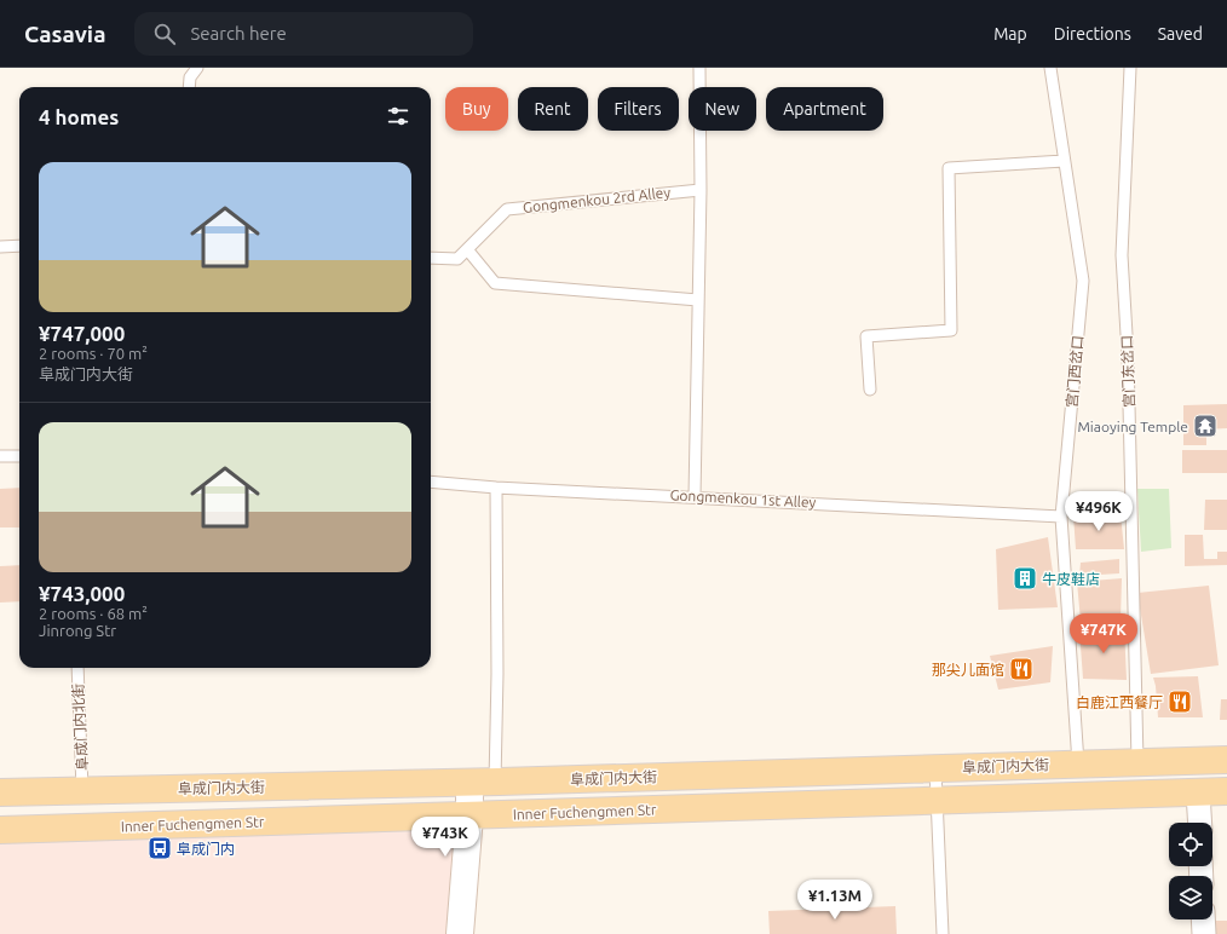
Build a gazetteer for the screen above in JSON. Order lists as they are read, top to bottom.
{
  "streets": {
    "main road": ["阜成门内大街", "Inner Fuchengmen Str"],
    "lane": [
      "Gongmenkou 2rd Alley",
      "宫门西岔口",
      "宫门东岔口",
      "Gongmenkou 1st Alley",
      "阜成门内北街"
    ]
  },
  "crossings": [
    ["宫门西岔口", "Gongmenkou 1st Alley"],
    ["宫门西岔口", "阜成门内大街"],
    ["宫门东岔口", "阜成门内大街"],
    ["阜成门内北街", "阜成门内大街"]
  ],
  "places": {
    "temple": ["Miaoying Temple"],
    "building": ["牛皮鞋店"],
    "restaurant": ["那尖儿面馆", "白鹿江西餐厅"],
    "bus stop": ["阜成门内"]
  },
  "page": {
    "header": "Casavia",
    "search": "Search here",
    "nav": ["Map", "Directions", "Saved"],
    "chip": [
      "Buy",
      "Rent",
      "Filters",
      "New",
      "Apartment"
    ],
    "heading": "4 homes",
    "list": [
      {
        "name": "¥747,000",
        "note": "2 rooms · 70 m² · 阜成门内大街"
      },
      {
        "name": "¥743,000",
        "note": "2 rooms · 68 m² · Jinrong Str"
      }
    ],
    "price": [
      "¥496K",
      "¥747K",
      "¥743K",
      "¥1.13M"
    ]
  }
}
